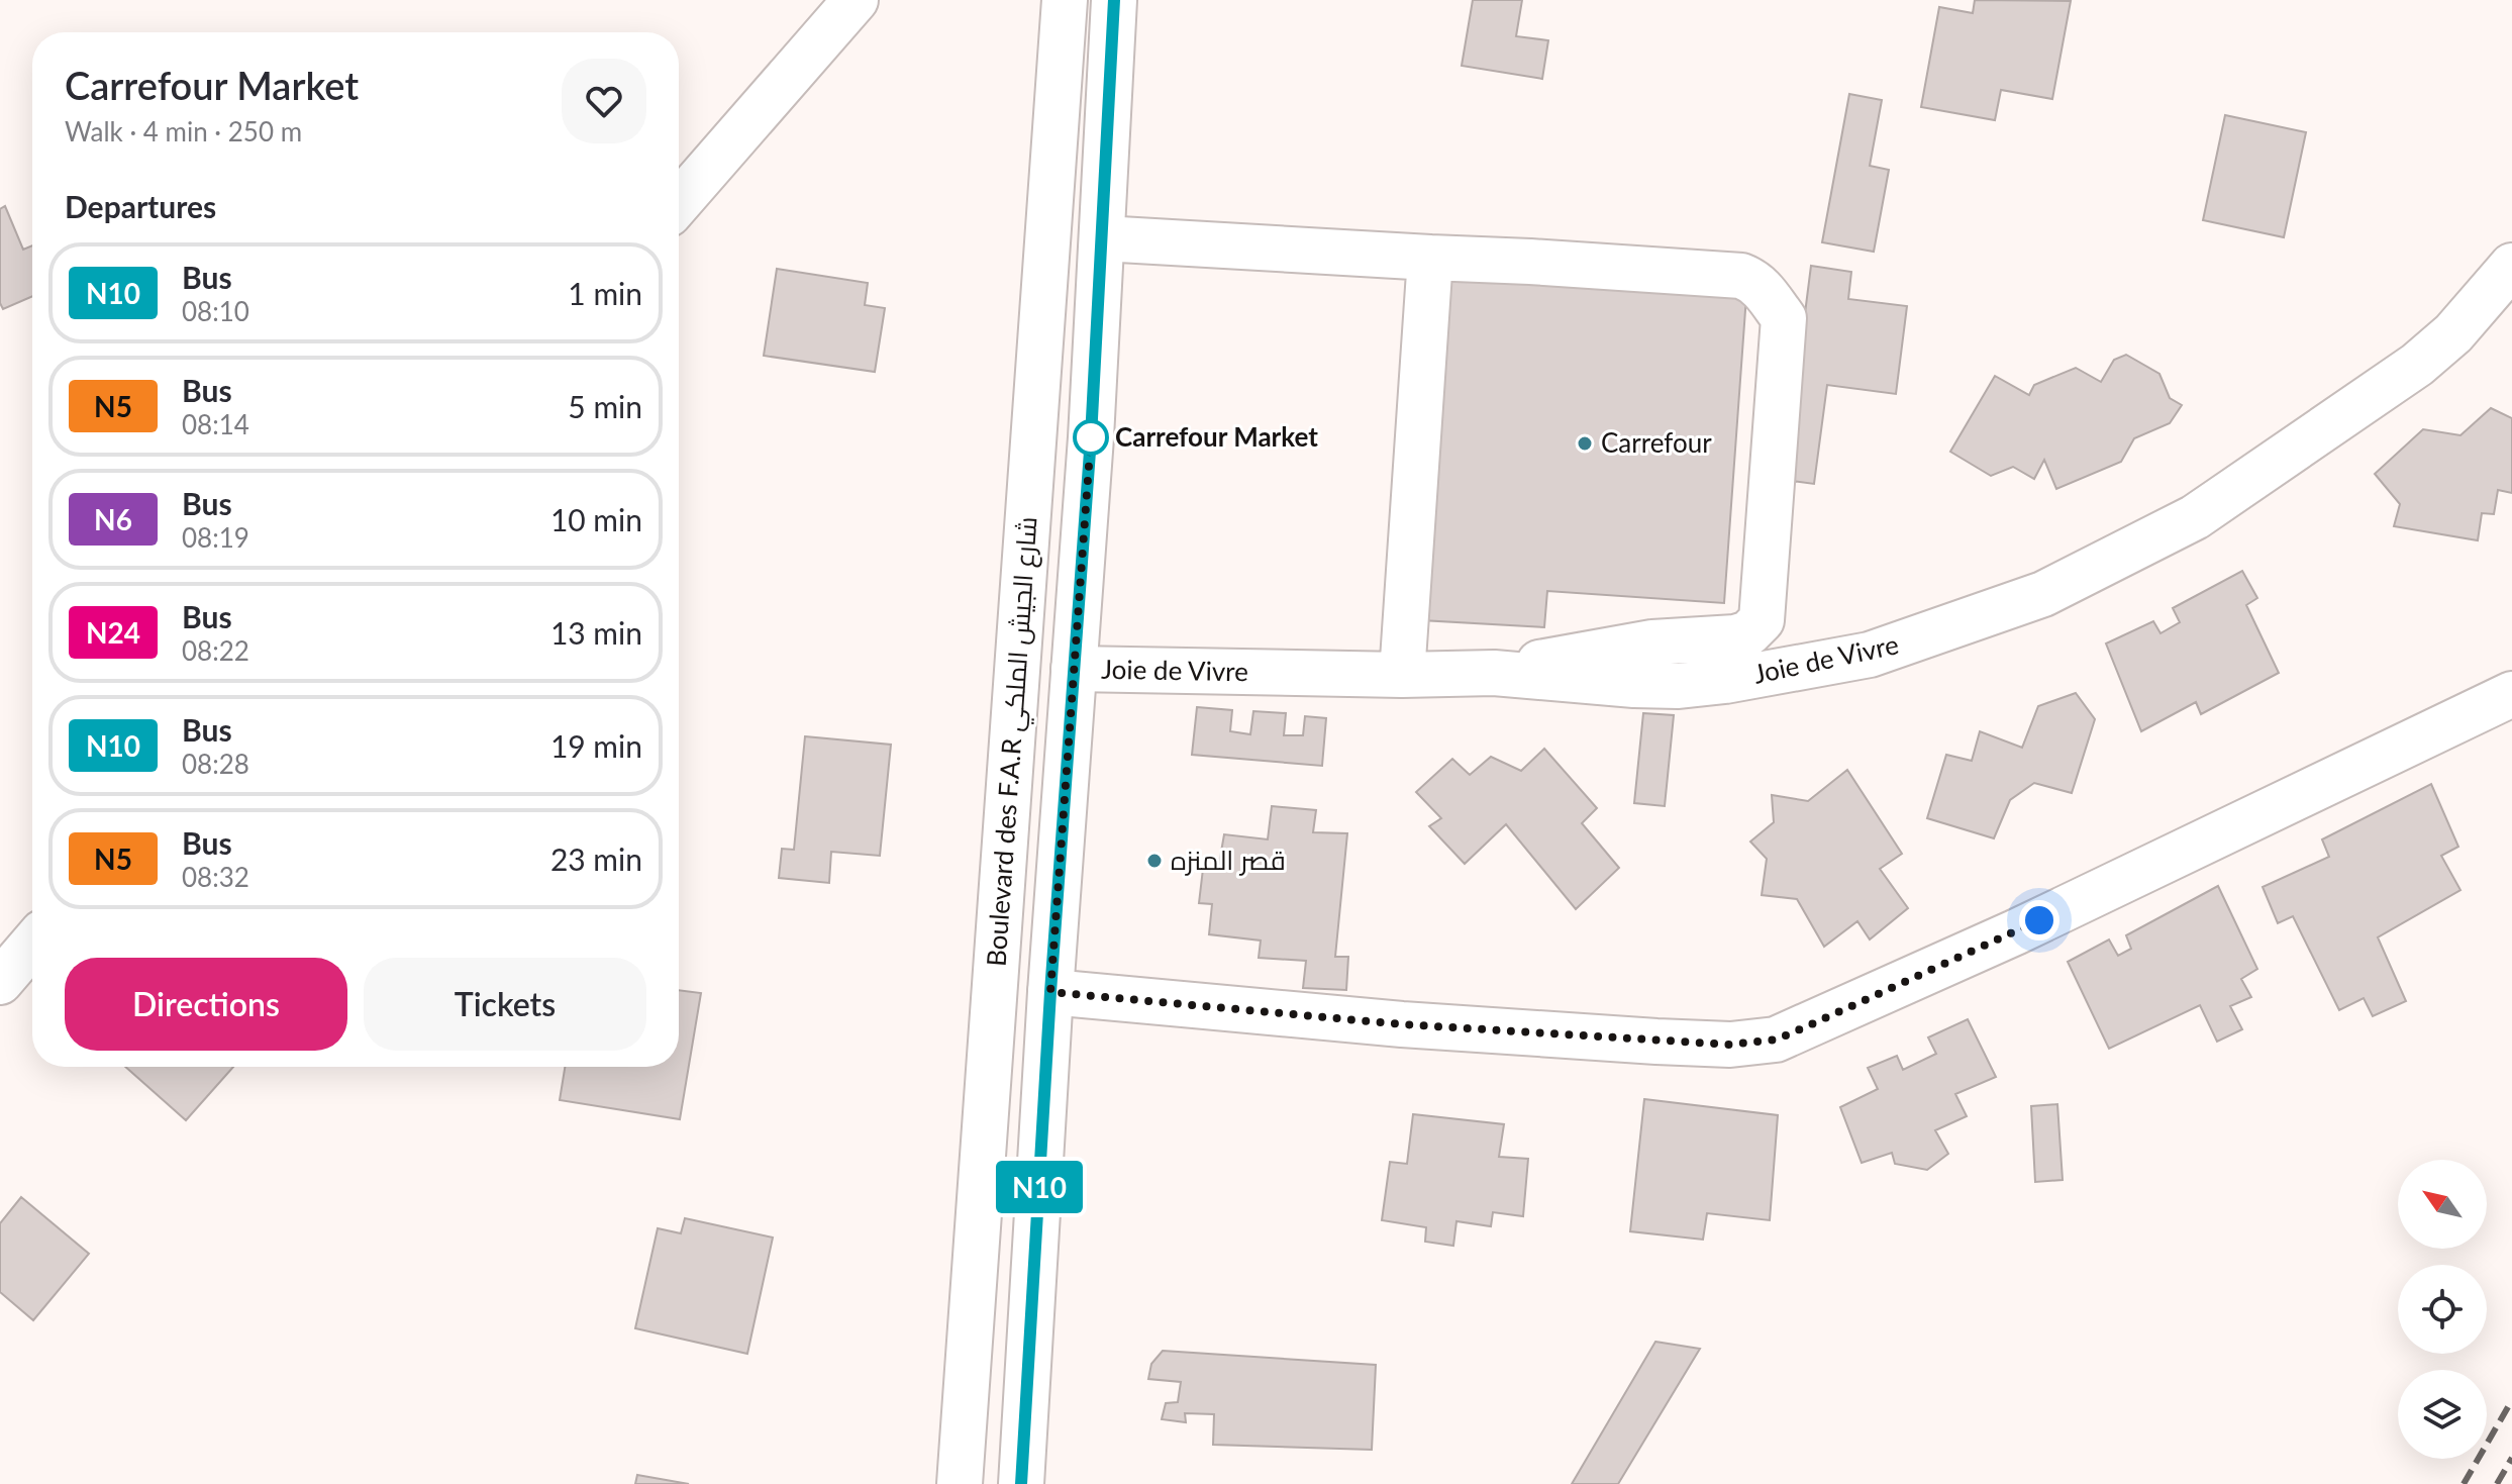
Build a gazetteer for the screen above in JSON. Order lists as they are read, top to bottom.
{
  "streets": {
    "street": ["Joie de Vivre", "Boulevard des F.A.R شارع الجيش الملكي"]
  },
  "places": ["Carrefour Market", "Carrefour", "قصر المنزه"],
  "lines": ["bus line N10"],
  "north": "top left",
  "page": {
    "on_map": "N10",
    "heading": [
      ["Carrefour Market", "Walk · 4 min · 250 m"],
      "Departures"
    ],
    "list": [
      {
        "mark": "N10",
        "name": "Bus",
        "note": "08:10",
        "value": "1 min"
      },
      {
        "mark": "N5",
        "name": "Bus",
        "note": "08:14",
        "value": "5 min"
      },
      {
        "mark": "N6",
        "name": "Bus",
        "note": "08:19",
        "value": "10 min"
      },
      {
        "mark": "N24",
        "name": "Bus",
        "note": "08:22",
        "value": "13 min"
      },
      {
        "mark": "N10",
        "name": "Bus",
        "note": "08:28",
        "value": "19 min"
      },
      {
        "mark": "N5",
        "name": "Bus",
        "note": "08:32",
        "value": "23 min"
      }
    ],
    "buttons": ["Directions", "Tickets"]
  }
}
